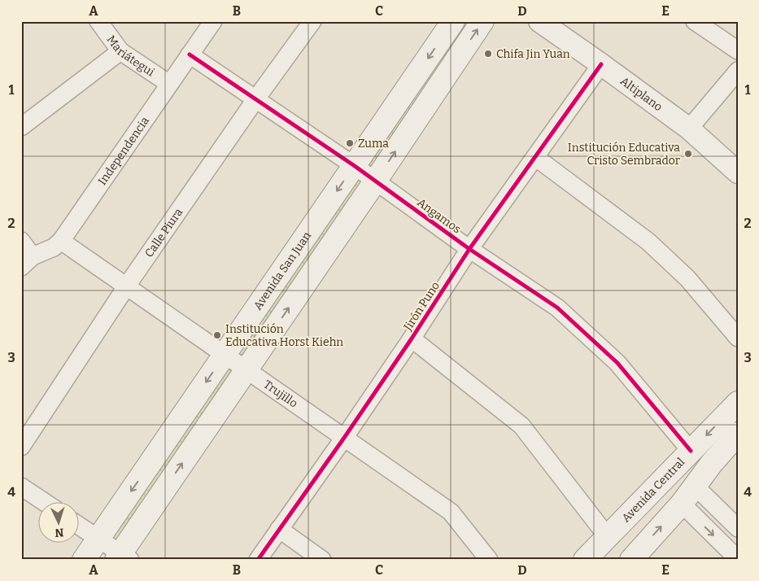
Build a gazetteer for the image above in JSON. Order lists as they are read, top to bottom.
{
  "streets": {
    "main road": ["Avenida San Juan", "Avenida Central"],
    "street": [
      "Mariátegui",
      "Altiplano",
      "Independencia",
      "Angamos",
      "Calle Piura",
      "Jirón Puno",
      "Trujillo"
    ]
  },
  "crossings": [
    ["Mariátegui", "Independencia"],
    ["Altiplano", "Jirón Puno"],
    ["Independencia", "Angamos"],
    ["Independencia", "Trujillo"],
    ["Angamos", "Calle Piura"],
    ["Angamos", "Avenida San Juan"],
    ["Angamos", "Jirón Puno"],
    ["Angamos", "Avenida Central"],
    ["Calle Piura", "Trujillo"],
    ["Avenida San Juan", "Trujillo"],
    ["Jirón Puno", "Trujillo"]
  ],
  "places": [
    "Chifa Jin Yuan",
    "Zuma",
    "Institución Educativa Cristo Sembrador",
    "Institución Educativa Horst Kiehn"
  ],
  "north": "bottom",
  "grid": {
    "columns": [
      "A",
      "B",
      "C",
      "D",
      "E"
    ],
    "rows": [
      "1",
      "2",
      "3",
      "4"
    ]
  }
}
